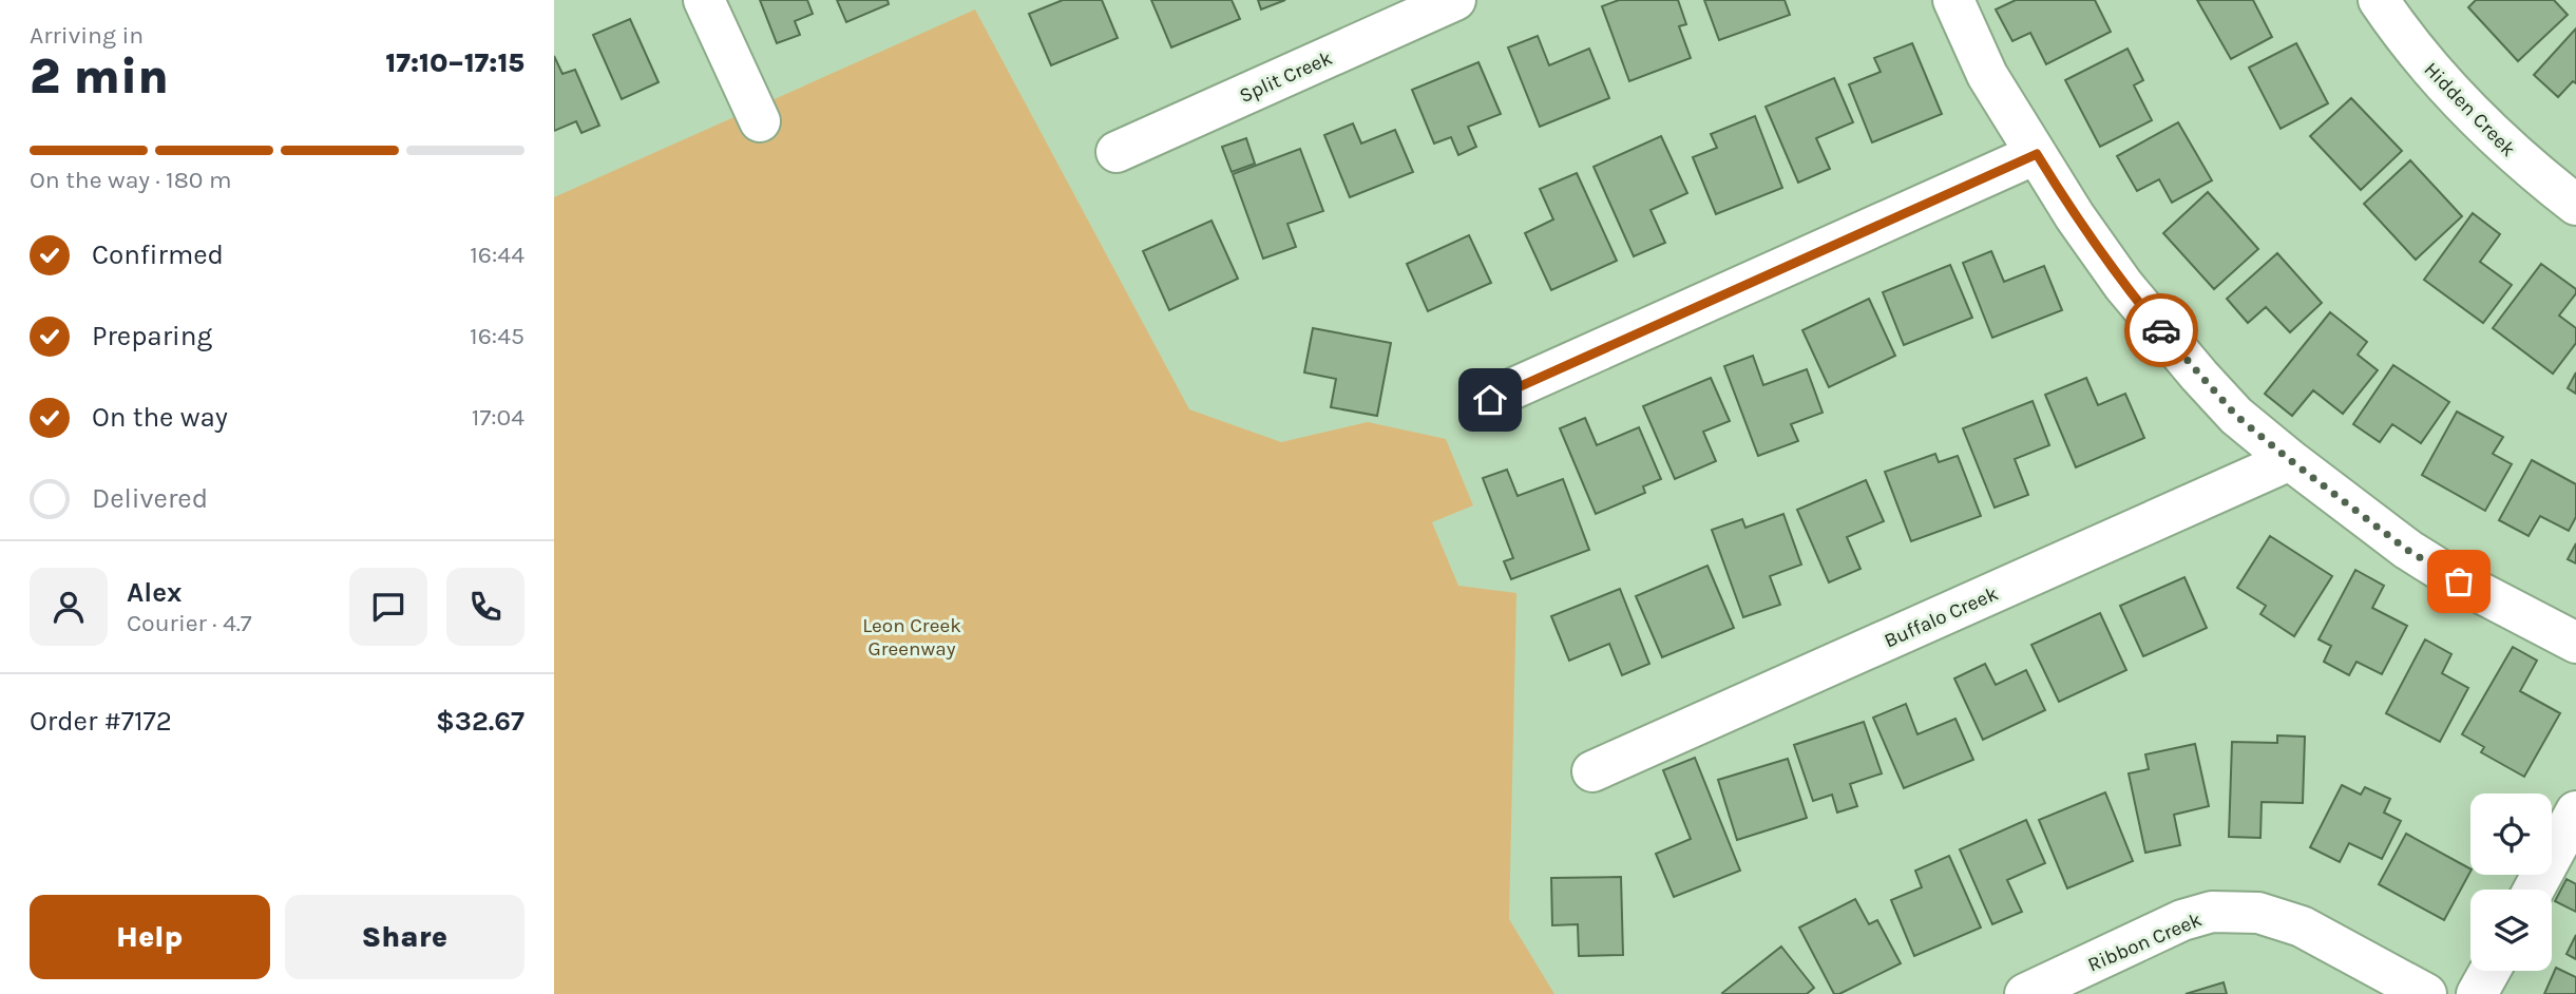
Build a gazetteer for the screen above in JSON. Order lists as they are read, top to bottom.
{
  "streets": {
    "street": [
      "Split Creek",
      "Hidden Creek",
      "Buffalo Creek",
      "Ribbon Creek"
    ]
  },
  "parks": ["Leon Creek Greenway"],
  "page": {
    "heading": ["2 min", "Arriving in", "17:10–17:15"],
    "panel": [
      "Alex",
      "Courier · 4.7",
      "Order #7172",
      "$32.67"
    ],
    "bar": "On the way · 180 m",
    "list": [
      ["Confirmed", "16:44"],
      ["Preparing", "16:45"],
      ["On the way", "17:04"],
      "Delivered"
    ],
    "buttons": ["Help", "Share"]
  }
}
